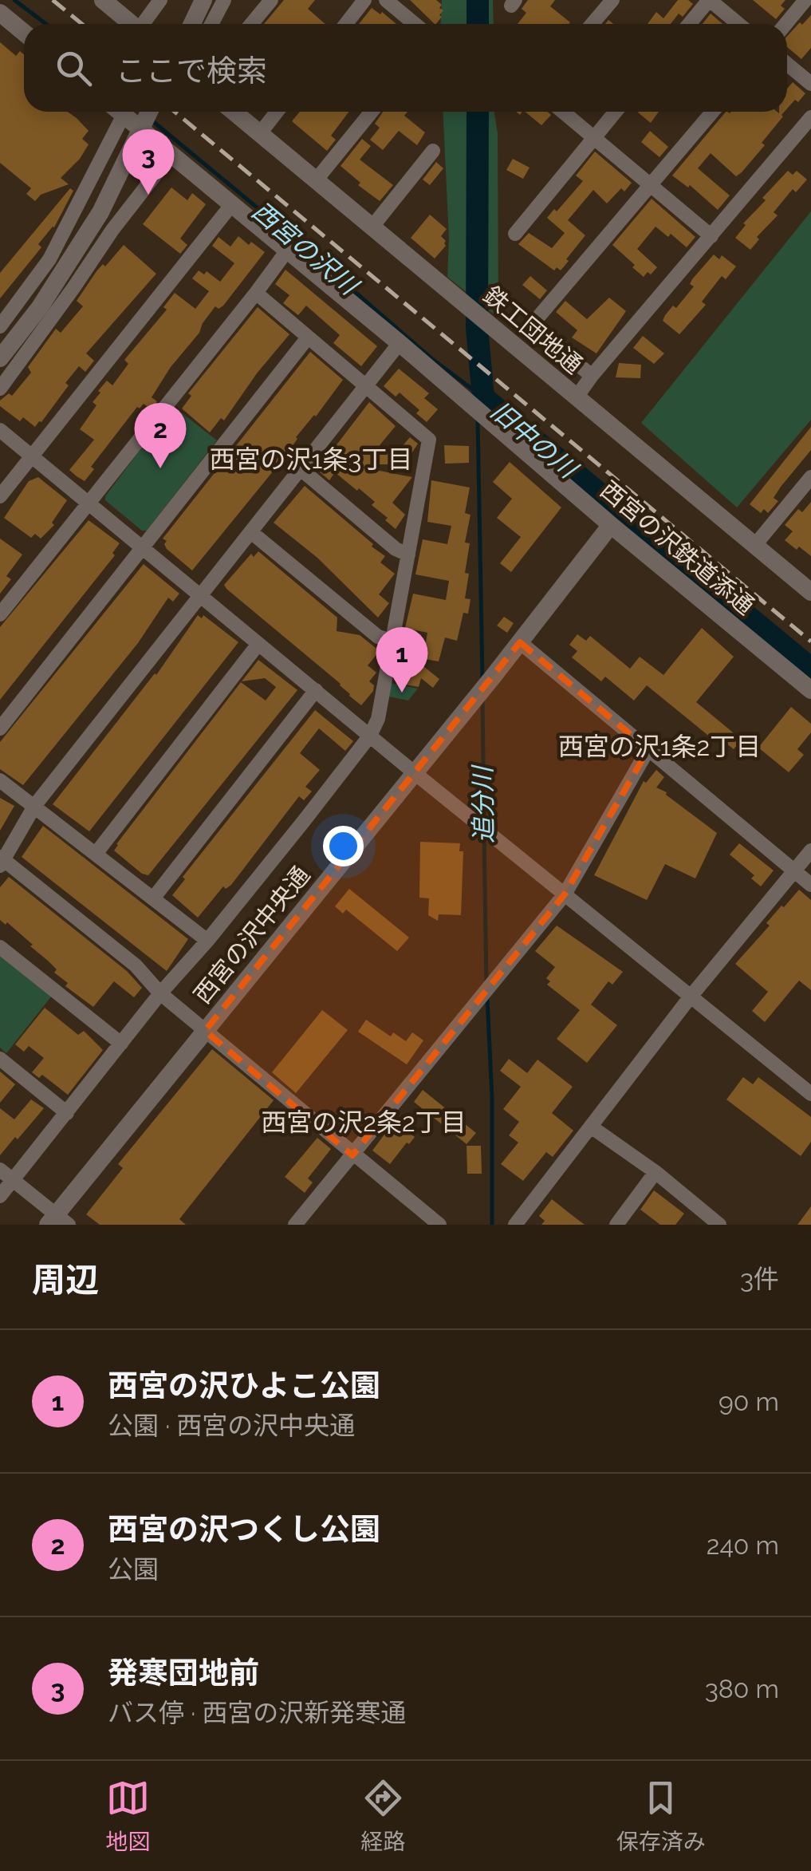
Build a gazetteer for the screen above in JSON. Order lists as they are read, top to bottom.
{
  "streets": {
    "street": ["鉄工団地通", "西宮の沢鉄道添通", "西宮の沢中央通"]
  },
  "crossings": [
    ["西宮の沢鉄道添通", "西宮の沢中央通"]
  ],
  "districts": ["西宮の沢1条3丁目", "西宮の沢1条2丁目", "西宮の沢2条2丁目"],
  "water": ["西宮の沢川", "旧中の川", "追分川"],
  "page": {
    "search": "ここで検索",
    "pins": ["3", "2", "1"],
    "heading": ["周辺", "3件"],
    "list": [
      {
        "mark": "1",
        "name": "西宮の沢ひよこ公園",
        "note": "公園 · 西宮の沢中央通",
        "value": "90 m"
      },
      {
        "mark": "2",
        "name": "西宮の沢つくし公園",
        "note": "公園",
        "value": "240 m"
      },
      {
        "mark": "3",
        "name": "発寒団地前",
        "note": "バス停 · 西宮の沢新発寒通",
        "value": "380 m"
      }
    ],
    "nav": ["地図", "経路", "保存済み"]
  }
}
